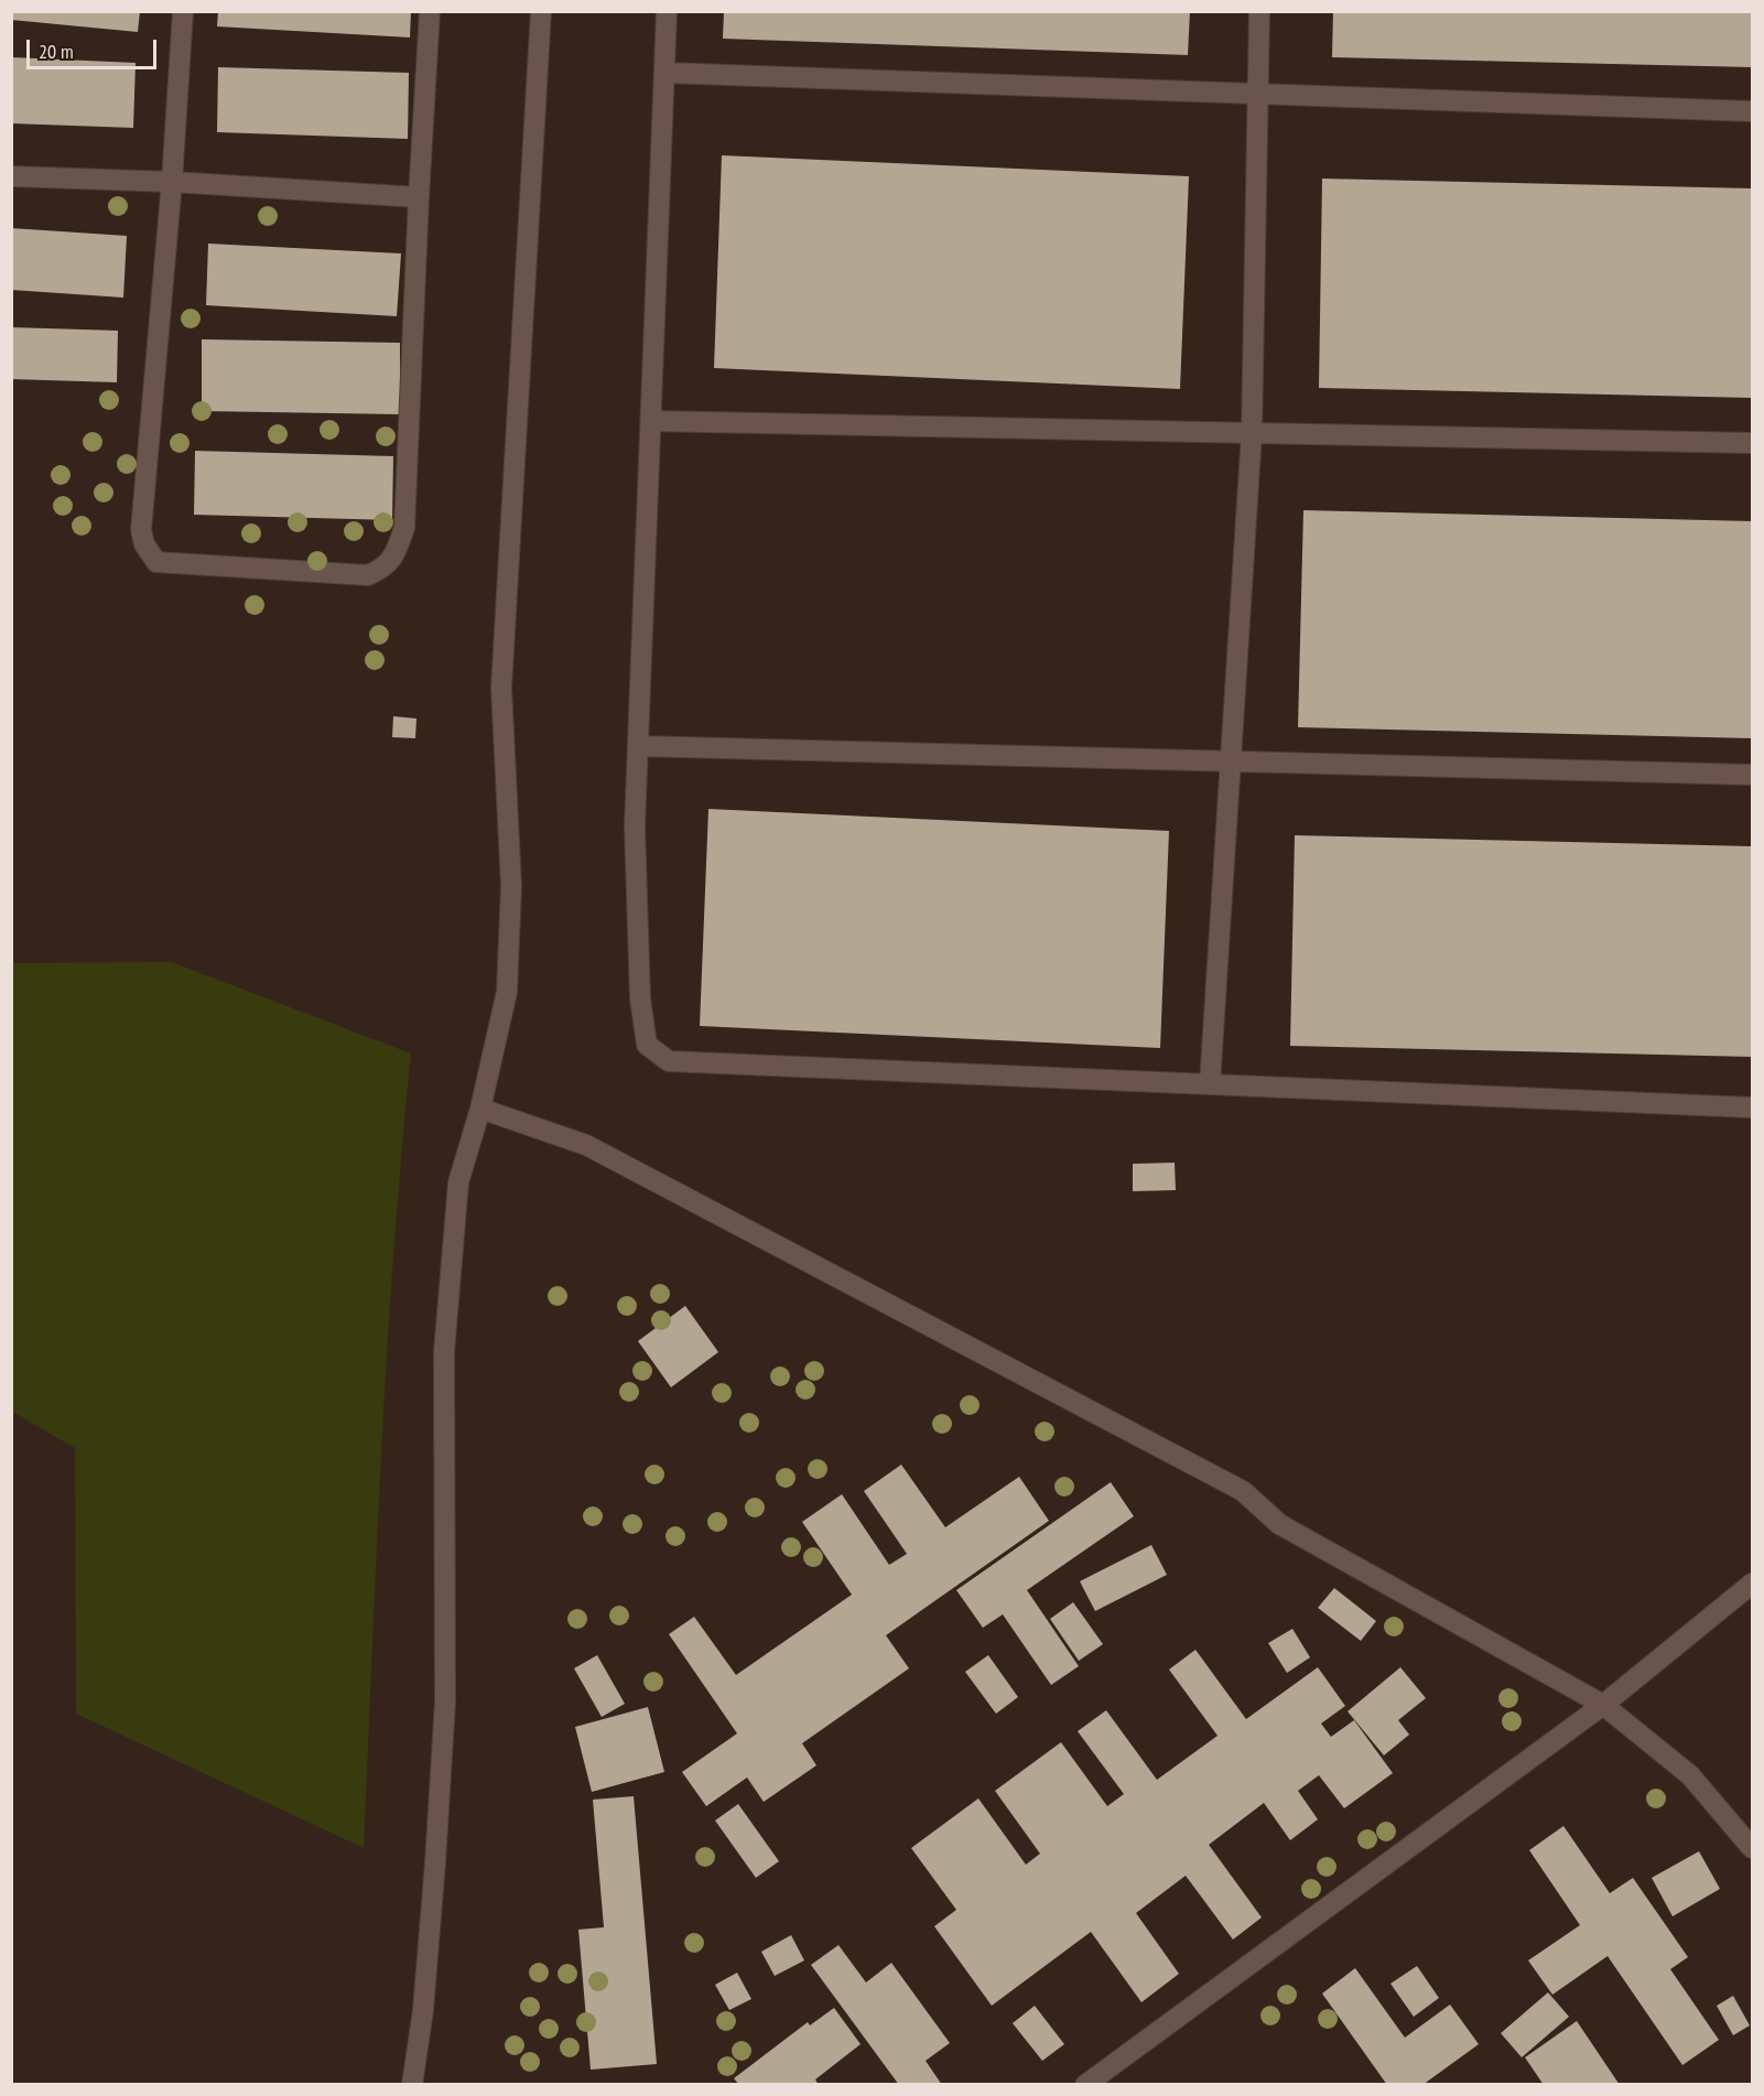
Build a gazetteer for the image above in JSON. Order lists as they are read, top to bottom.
{
  "scale_bar": "20 m"
}
